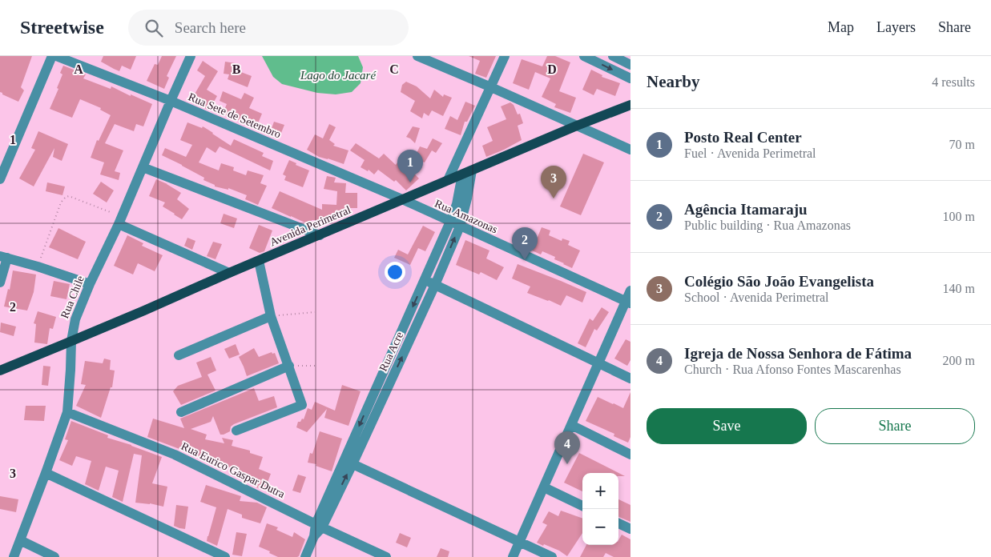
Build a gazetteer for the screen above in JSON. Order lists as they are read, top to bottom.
{
  "streets": {
    "main road": ["Avenida Perimetral"],
    "street": [
      "Rua Sete de Setembro",
      "Rua Amazonas",
      "Rua Chile",
      "Rua Acre",
      "Rua Eurico Gaspar Dutra"
    ]
  },
  "crossings": [
    ["Rua Sete de Setembro", "Rua Amazonas"],
    ["Rua Sete de Setembro", "Avenida Perimetral"],
    ["Rua Sete de Setembro", "Rua Chile"],
    ["Rua Amazonas", "Avenida Perimetral"],
    ["Rua Amazonas", "Rua Acre"],
    ["Avenida Perimetral", "Rua Chile"],
    ["Avenida Perimetral", "Rua Acre"],
    ["Rua Chile", "Rua Eurico Gaspar Dutra"],
    ["Rua Acre", "Rua Eurico Gaspar Dutra"]
  ],
  "water": ["Lago do Jacaré"],
  "page": {
    "header": "Streetwise",
    "search": "Search here",
    "nav": ["Map", "Layers", "Share"],
    "heading": ["Nearby", "4 results"],
    "list": [
      {
        "mark": "1",
        "name": "Posto Real Center",
        "note": "Fuel · Avenida Perimetral",
        "value": "70 m"
      },
      {
        "mark": "2",
        "name": "Agência Itamaraju",
        "note": "Public building · Rua Amazonas",
        "value": "100 m"
      },
      {
        "mark": "3",
        "name": "Colégio São João Evangelista",
        "note": "School · Avenida Perimetral",
        "value": "140 m"
      },
      {
        "mark": "4",
        "name": "Igreja de Nossa Senhora de Fátima",
        "note": "Church · Rua Afonso Fontes Mascarenhas",
        "value": "200 m"
      }
    ],
    "pins": [
      "1",
      "3",
      "2",
      "4"
    ],
    "buttons": ["Save", "Share"],
    "map_buttons": ["+", "−"]
  },
  "grid": {
    "columns": [
      "A",
      "B",
      "C",
      "D"
    ],
    "rows": ["1", "2", "3"]
  }
}
